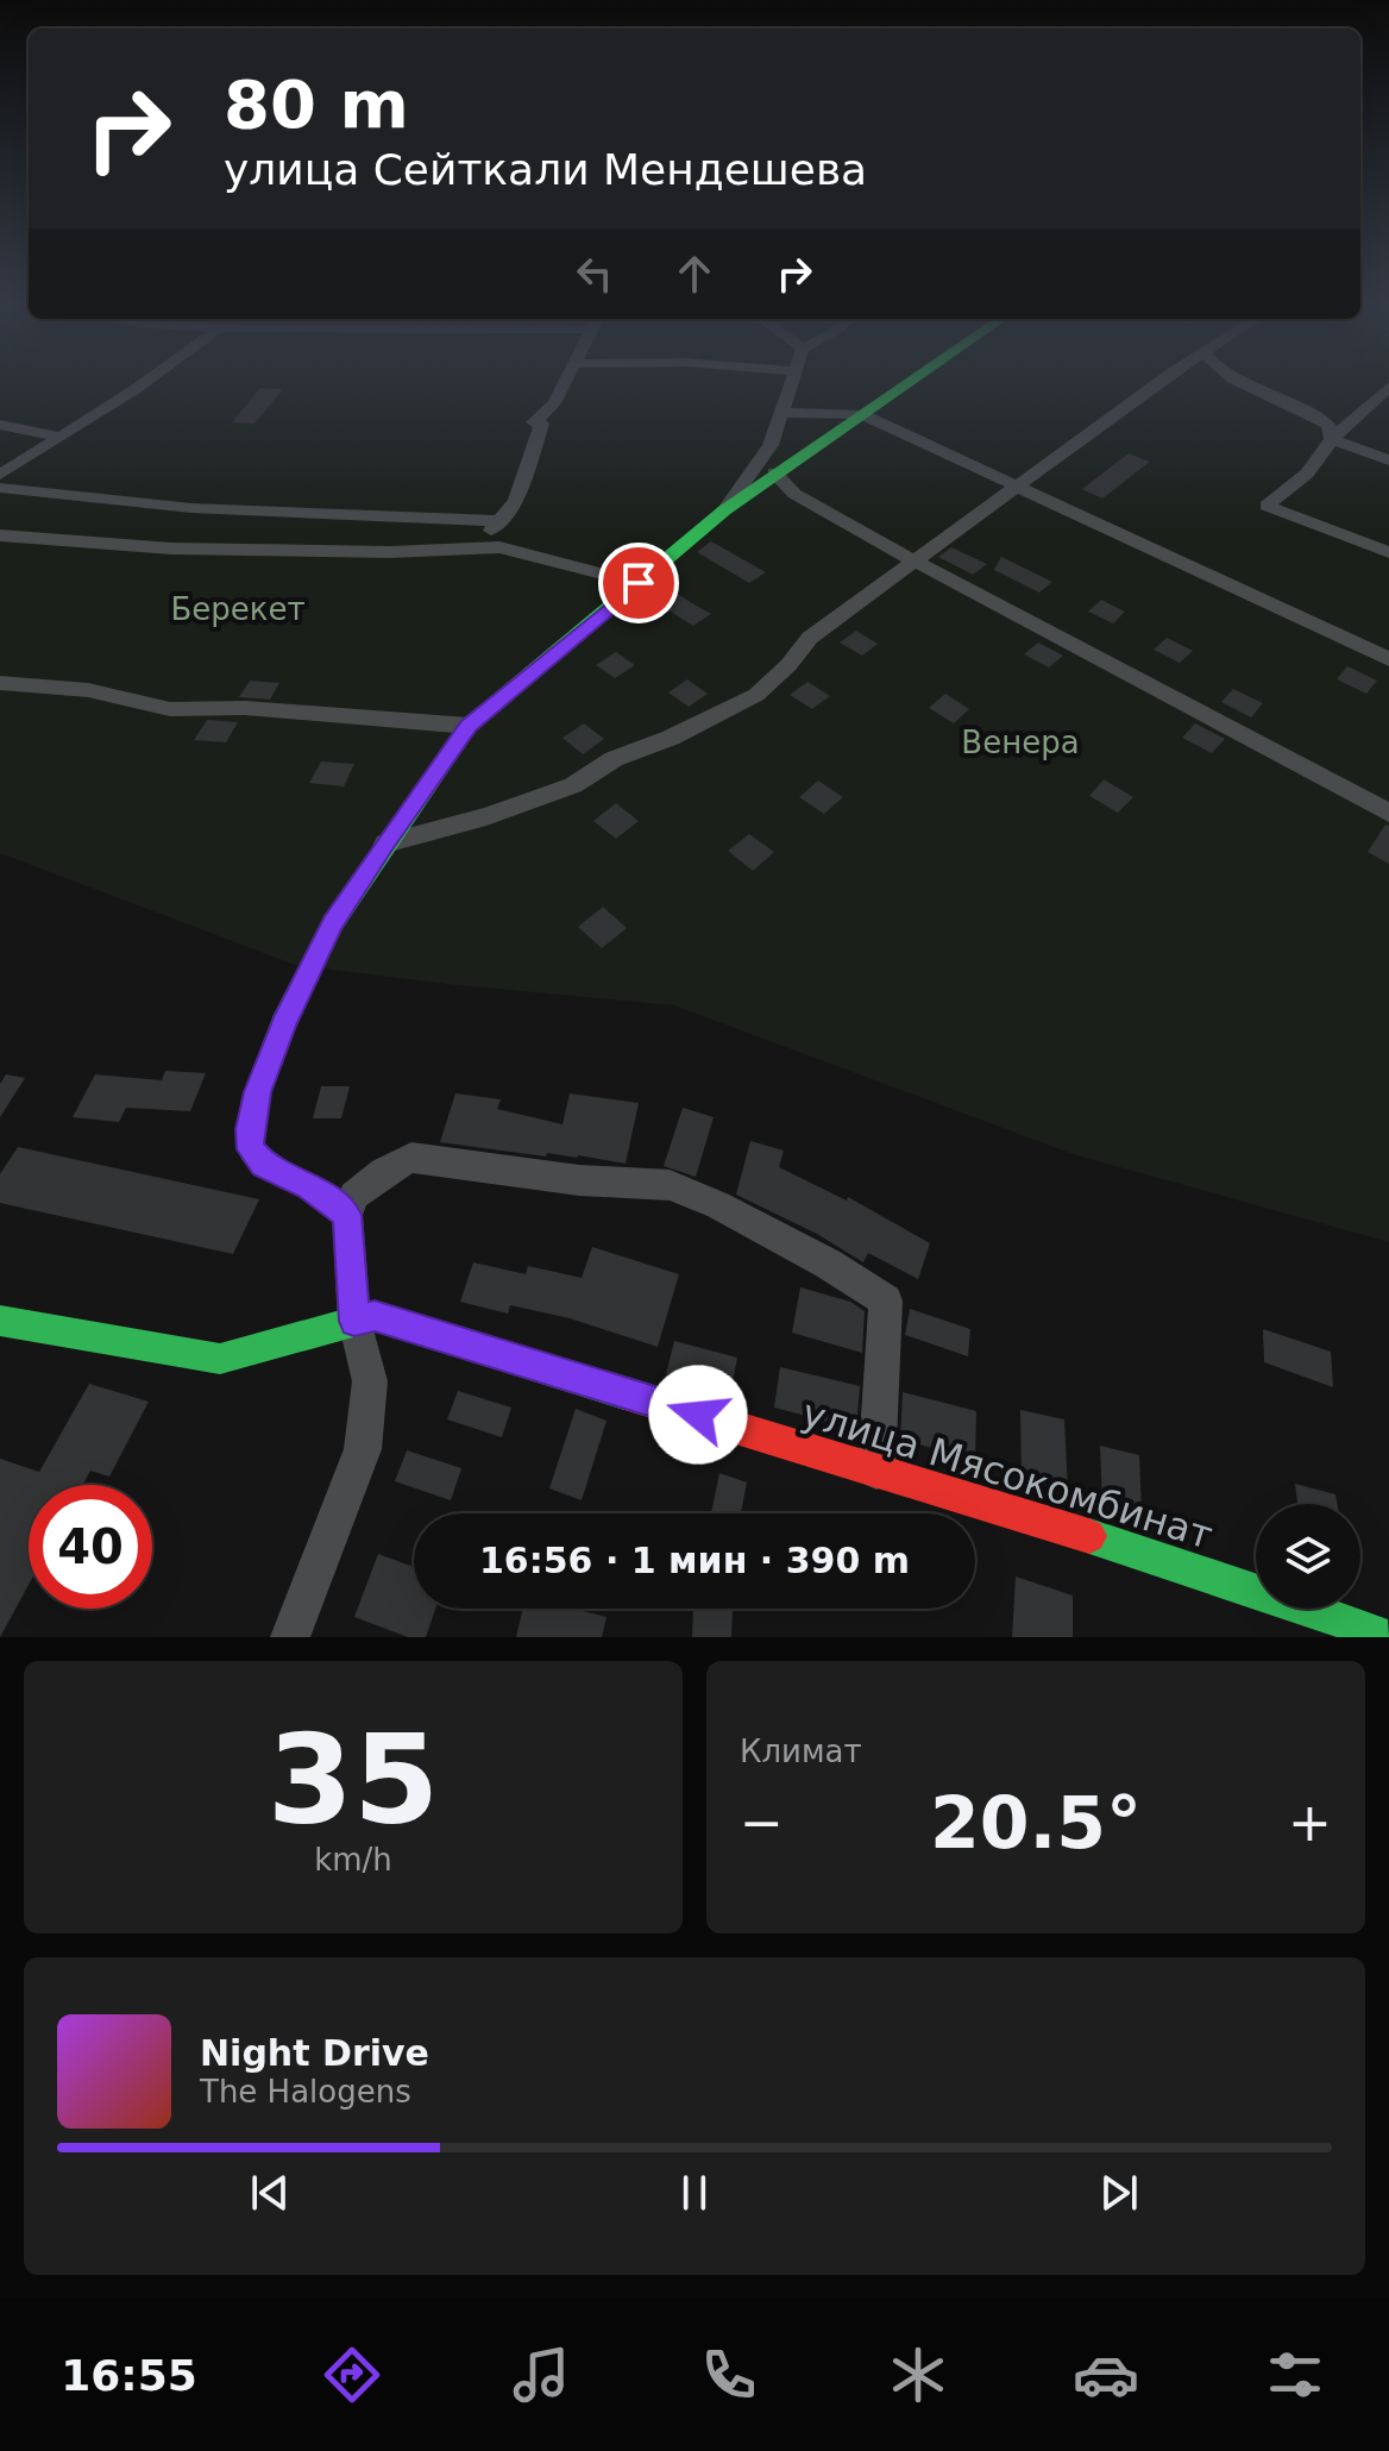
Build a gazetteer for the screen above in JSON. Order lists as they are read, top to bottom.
{
  "streets": {
    "street": ["улица Мясокомбинат"]
  },
  "parks": ["Берекет", "Венера"],
  "page": {
    "turn": ["80 m", "улица Сейткали Мендешева"],
    "limit": "40",
    "trip": "16:56 · 1 мин · 390 m",
    "tile": [
      ["35", "km/h"],
      "Климат"
    ],
    "heat": ["−", "20.5°", "+"],
    "song": ["Night Drive", "The Halogens"],
    "tabs": "16:55"
  }
}
